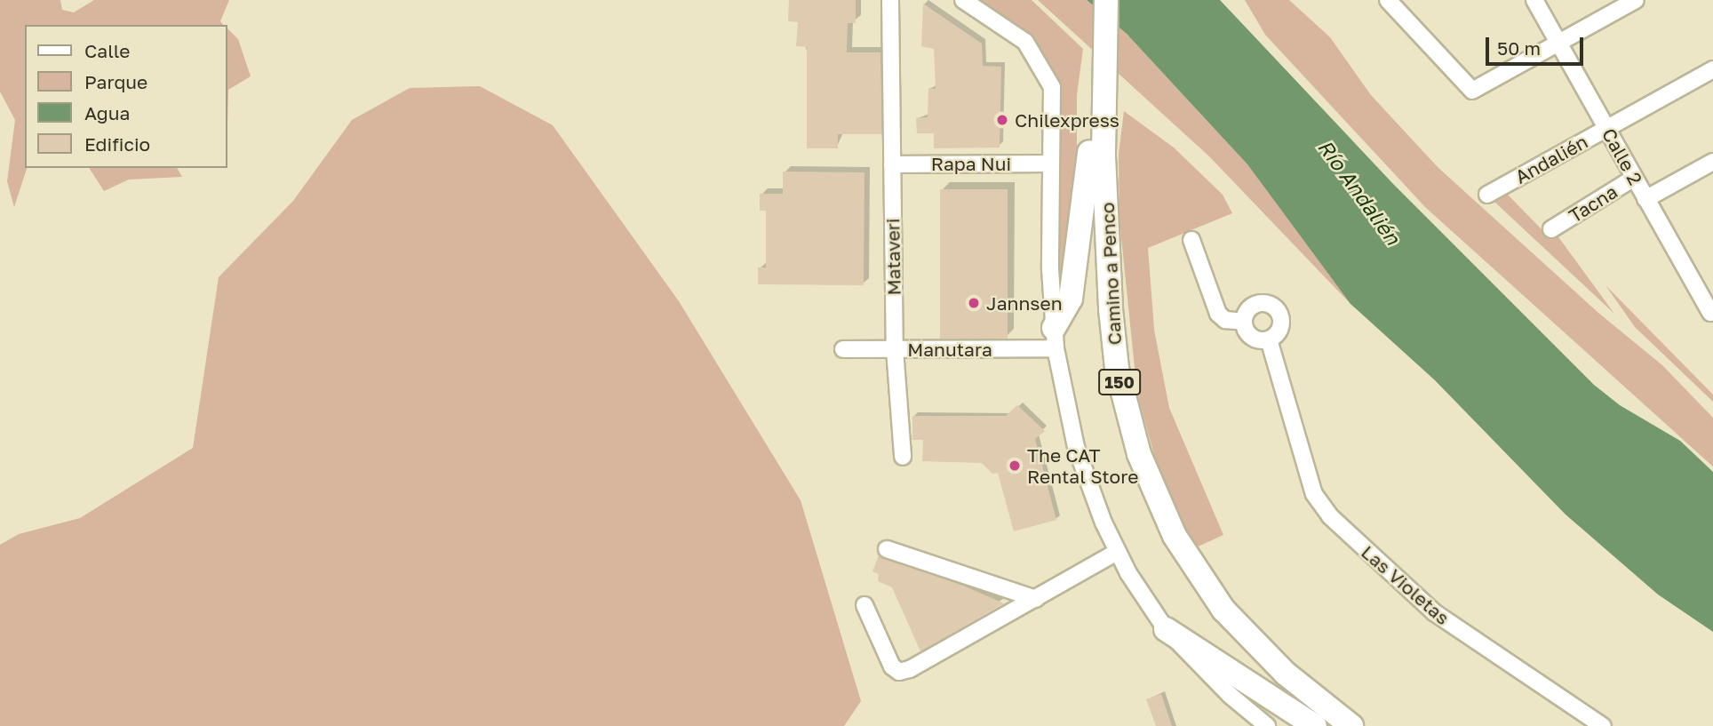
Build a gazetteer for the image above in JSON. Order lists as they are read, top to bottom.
{
  "streets": {
    "highway": ["Camino a Penco", "150"],
    "street": [
      "Calle 2",
      "Andalién",
      "Rapa Nui",
      "Tacna",
      "Mataveri",
      "Manutara",
      "Las Violetas"
    ]
  },
  "crossings": [
    ["Calle 2", "Andalién"],
    ["Calle 2", "Tacna"],
    ["Rapa Nui", "Mataveri"],
    ["Mataveri", "Manutara"]
  ],
  "water": ["Río Andalién"],
  "places": ["Chilexpress", "Jannsen", "The CAT Rental Store"],
  "legend": [
    "Calle",
    "Parque",
    "Agua",
    "Edificio"
  ],
  "scale_bar": "50 m"
}
